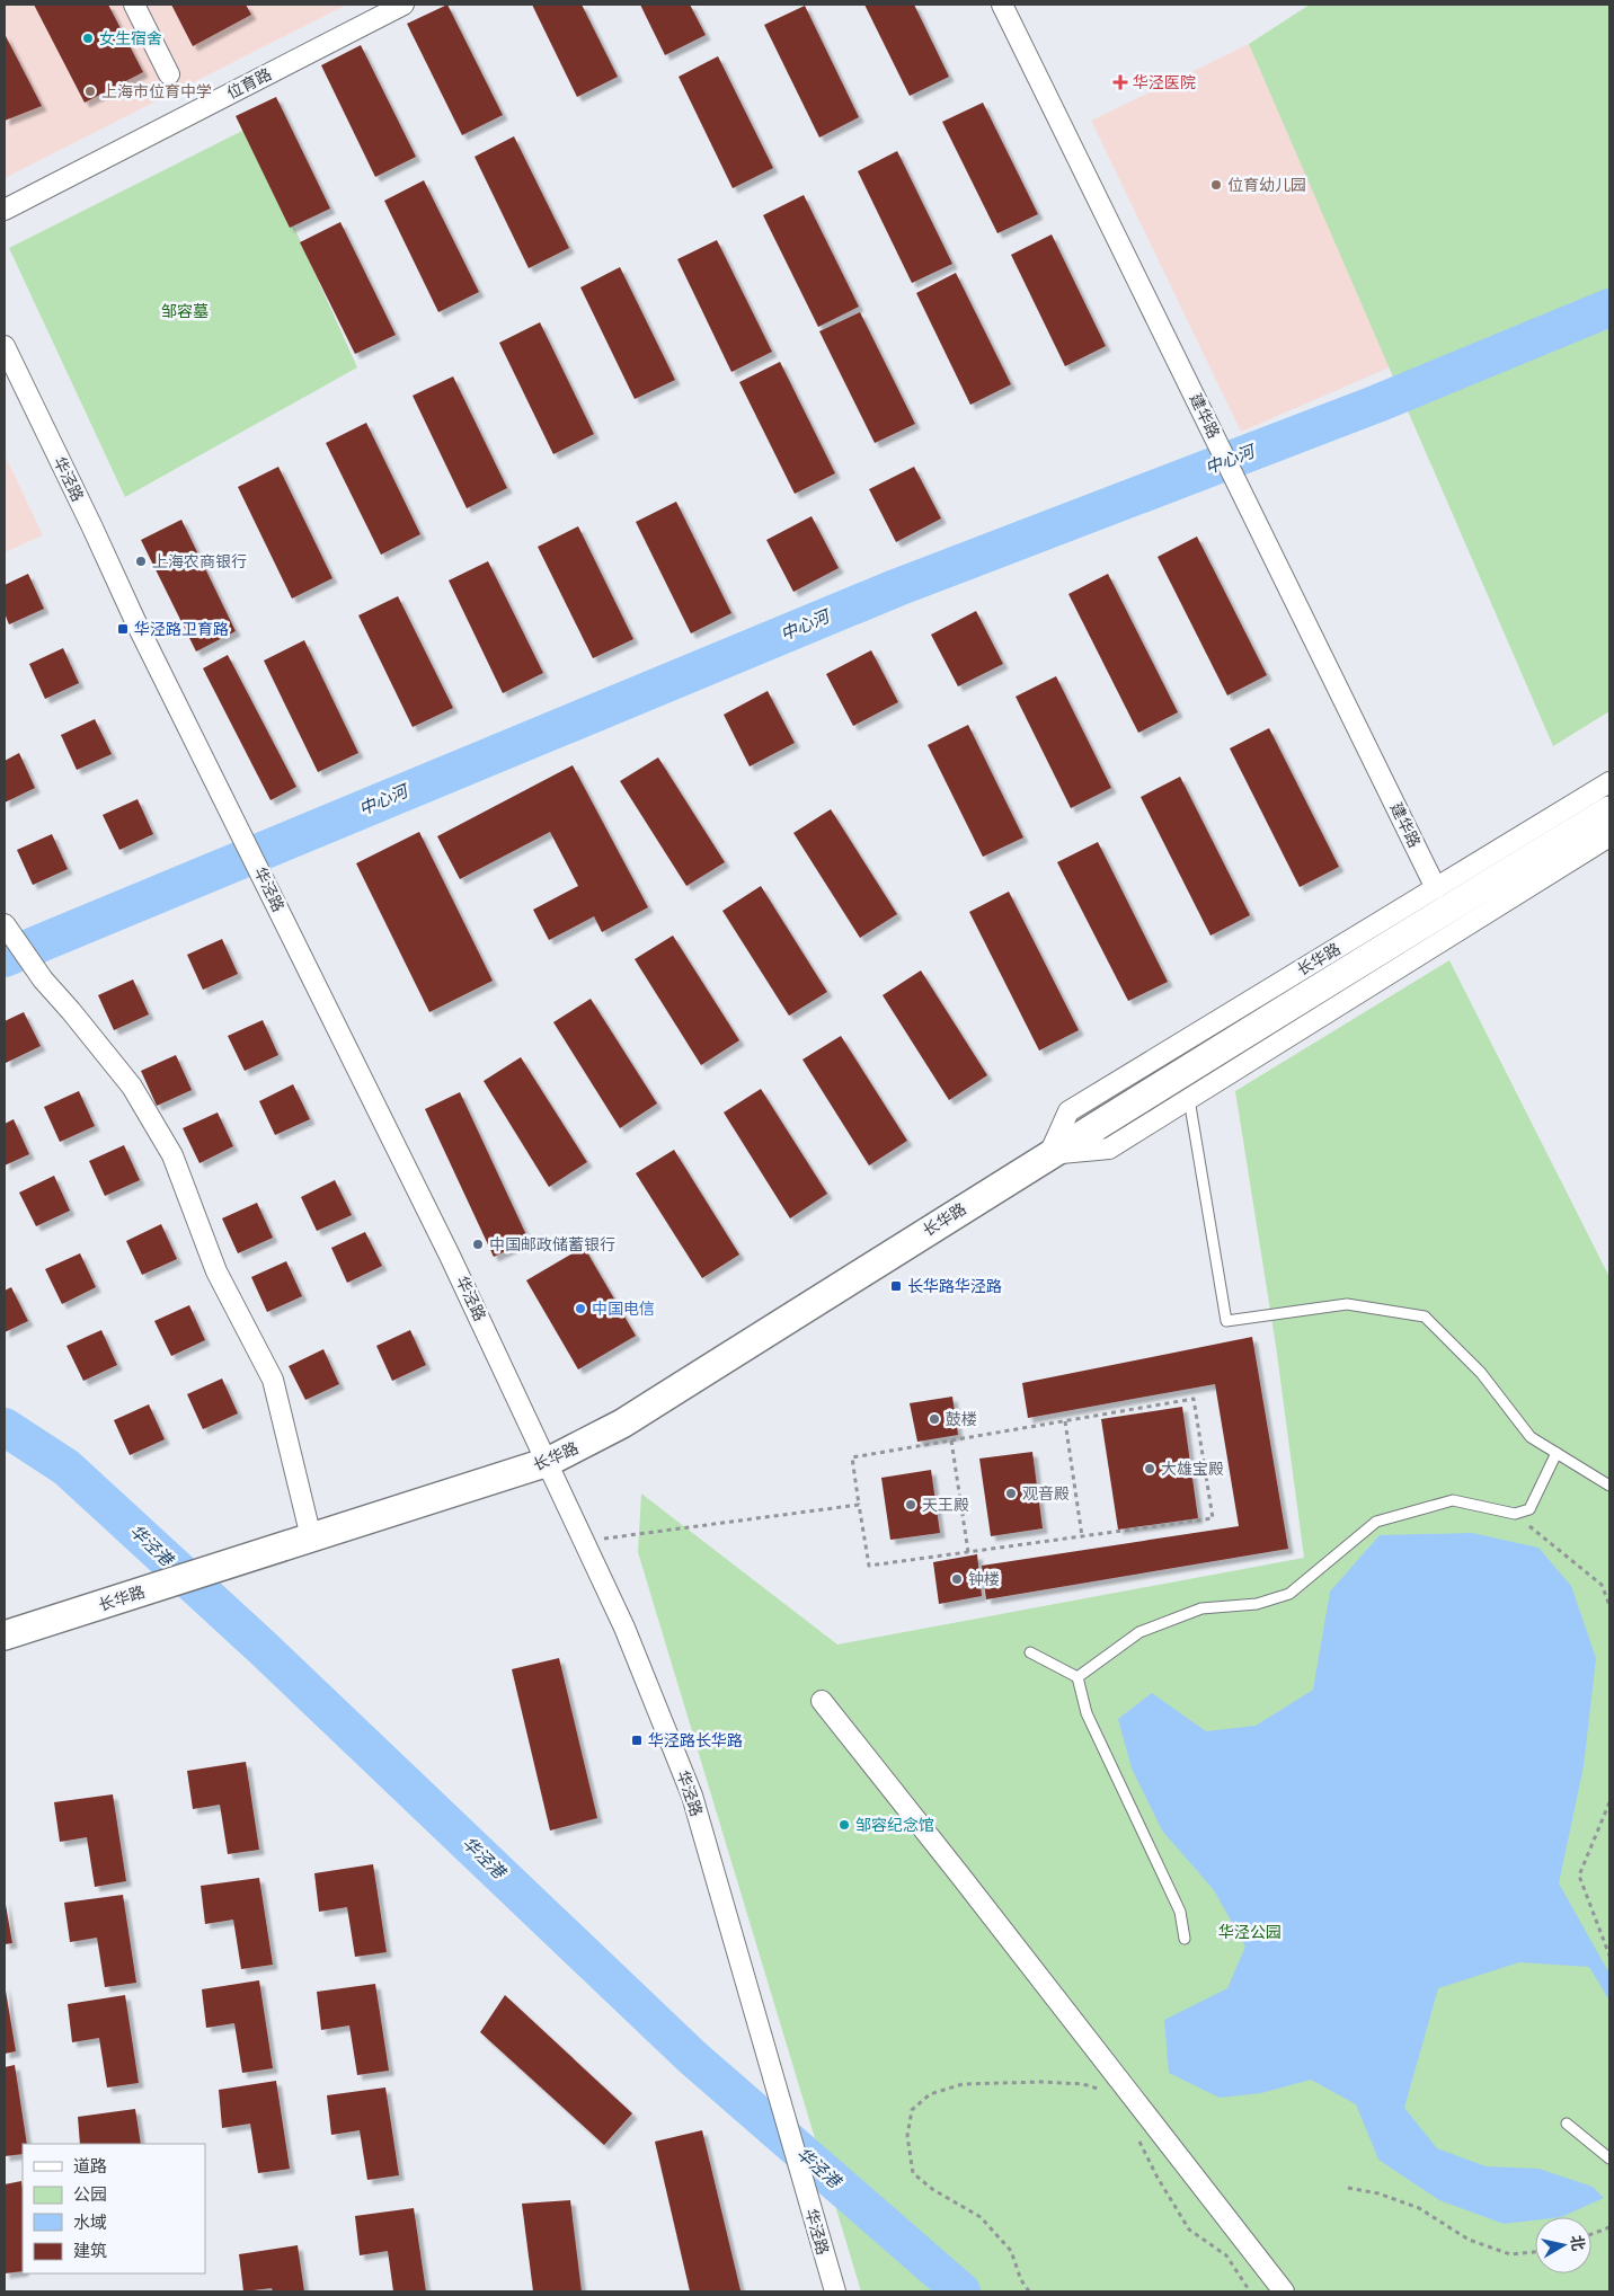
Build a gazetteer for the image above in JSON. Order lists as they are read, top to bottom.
{
  "streets": {
    "street": [
      "位育路",
      "建华路",
      "华泾路",
      "长华路"
    ]
  },
  "crossings": [
    ["建华路", "长华路"],
    ["华泾路", "长华路"]
  ],
  "water": ["中心河", "华泾港"],
  "parks": ["邹容墓", "华泾公园"],
  "places": {
    "other": [
      "女生宿舍",
      "上海市位育中学",
      "位育幼儿园",
      "上海农商银行",
      "中国邮政储蓄银行",
      "中国电信",
      "鼓楼",
      "大雄宝殿",
      "观音殿",
      "天王殿",
      "钟楼",
      "邹容纪念馆"
    ],
    "health": ["华泾医院"],
    "transit": ["华泾路卫育路", "长华路华泾路", "华泾路长华路"]
  },
  "legend": [
    "道路",
    "公园",
    "水域",
    "建筑"
  ],
  "north": "right"
}
